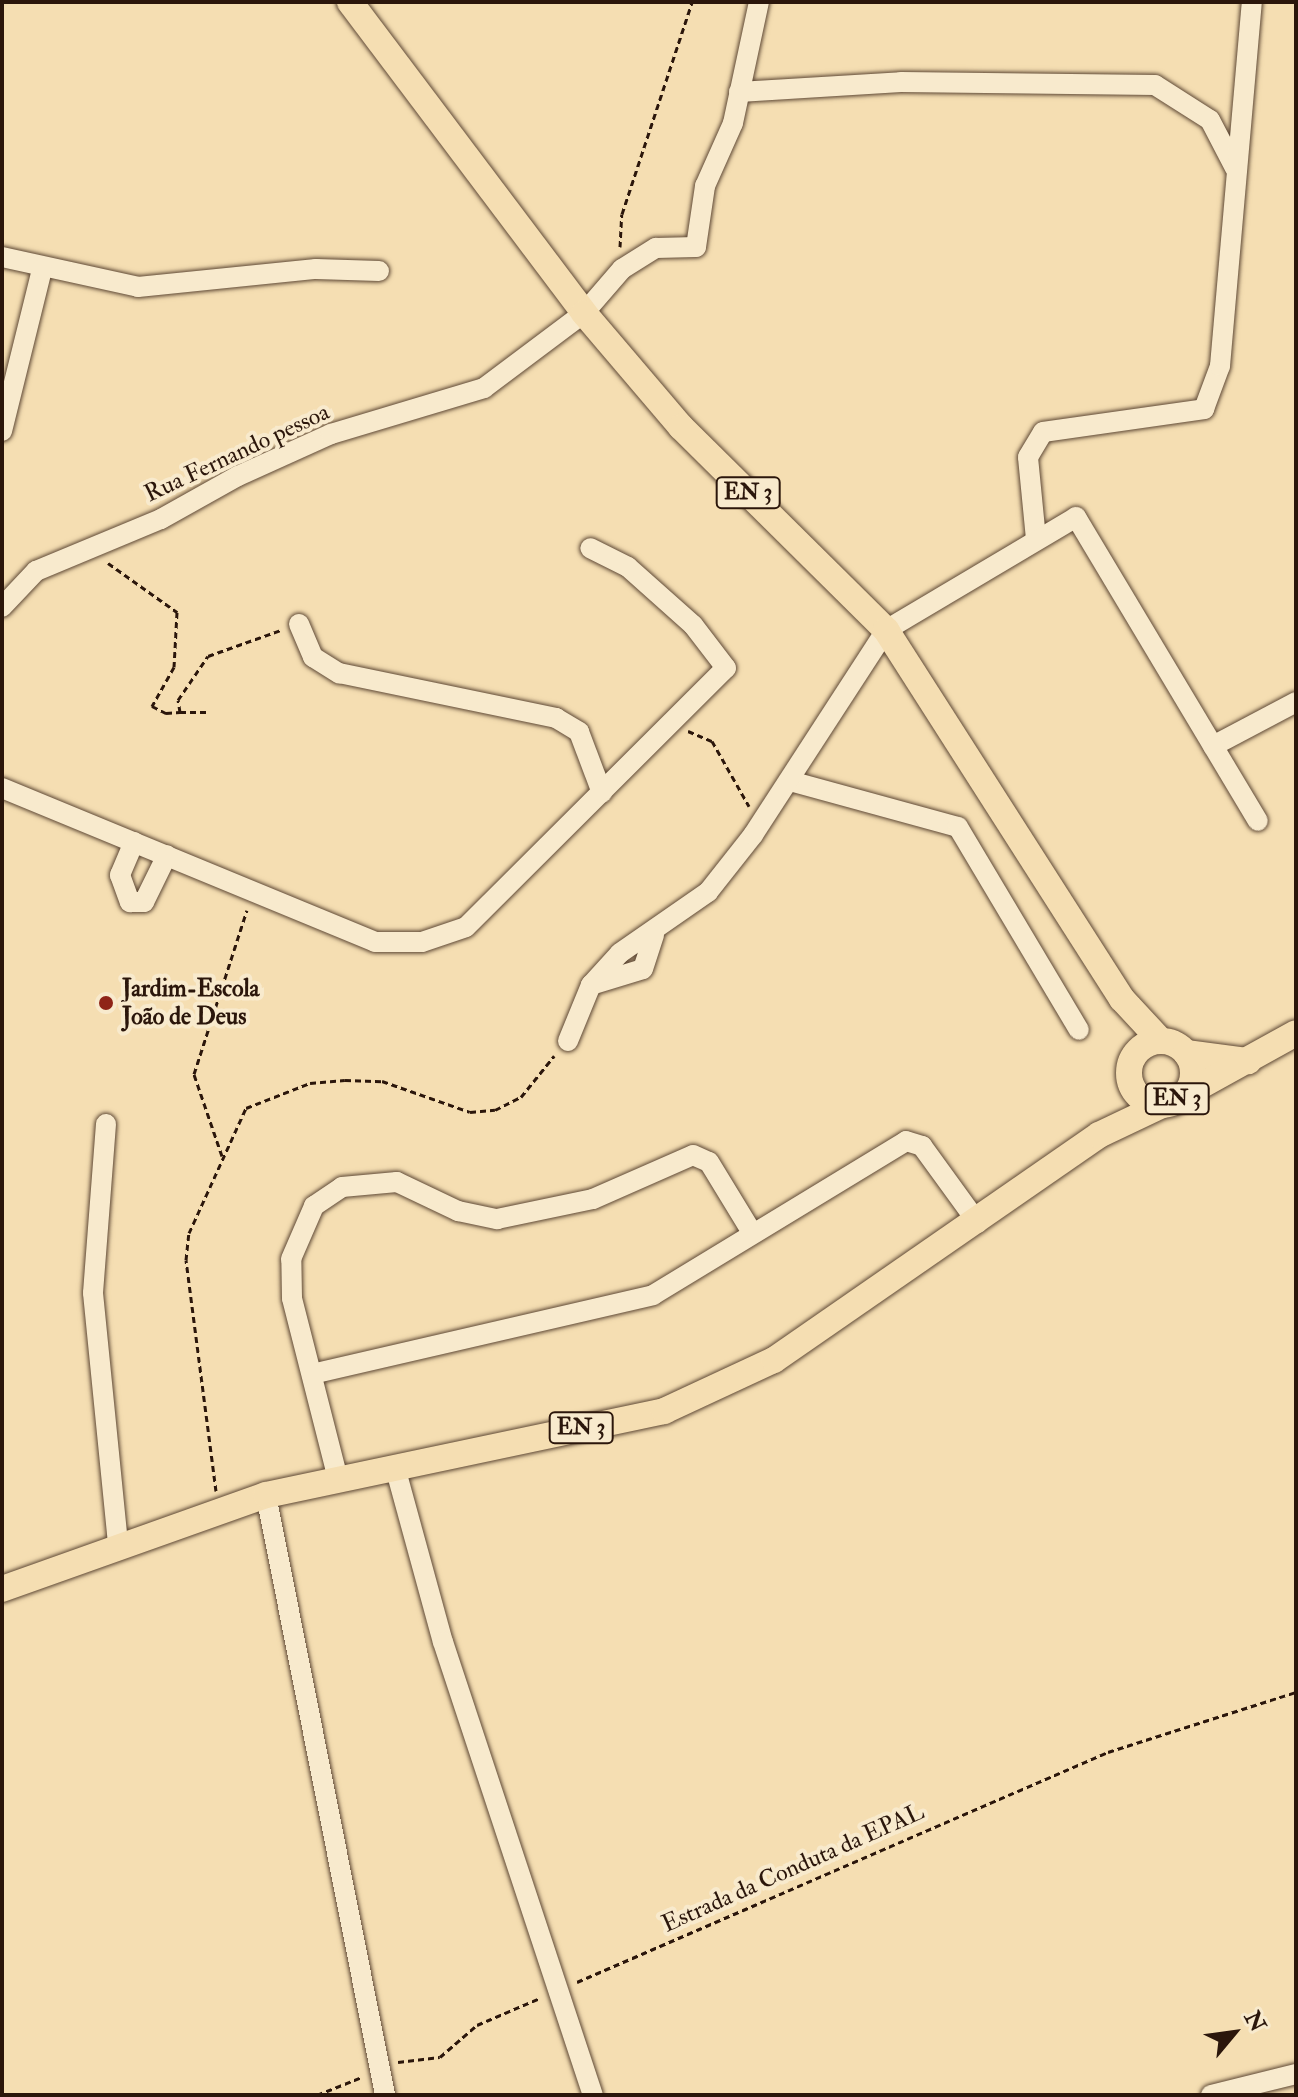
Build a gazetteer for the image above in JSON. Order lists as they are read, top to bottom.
{
  "streets": {
    "main road": ["EN 3"],
    "street": ["Rua Fernando pessoa"],
    "path": ["Estrada da Conduta da EPAL"]
  },
  "crossings": [
    ["Rua Fernando pessoa", "EN 3"]
  ],
  "places": ["Jardim-Escola João de Deus"],
  "north": "top right"
}
